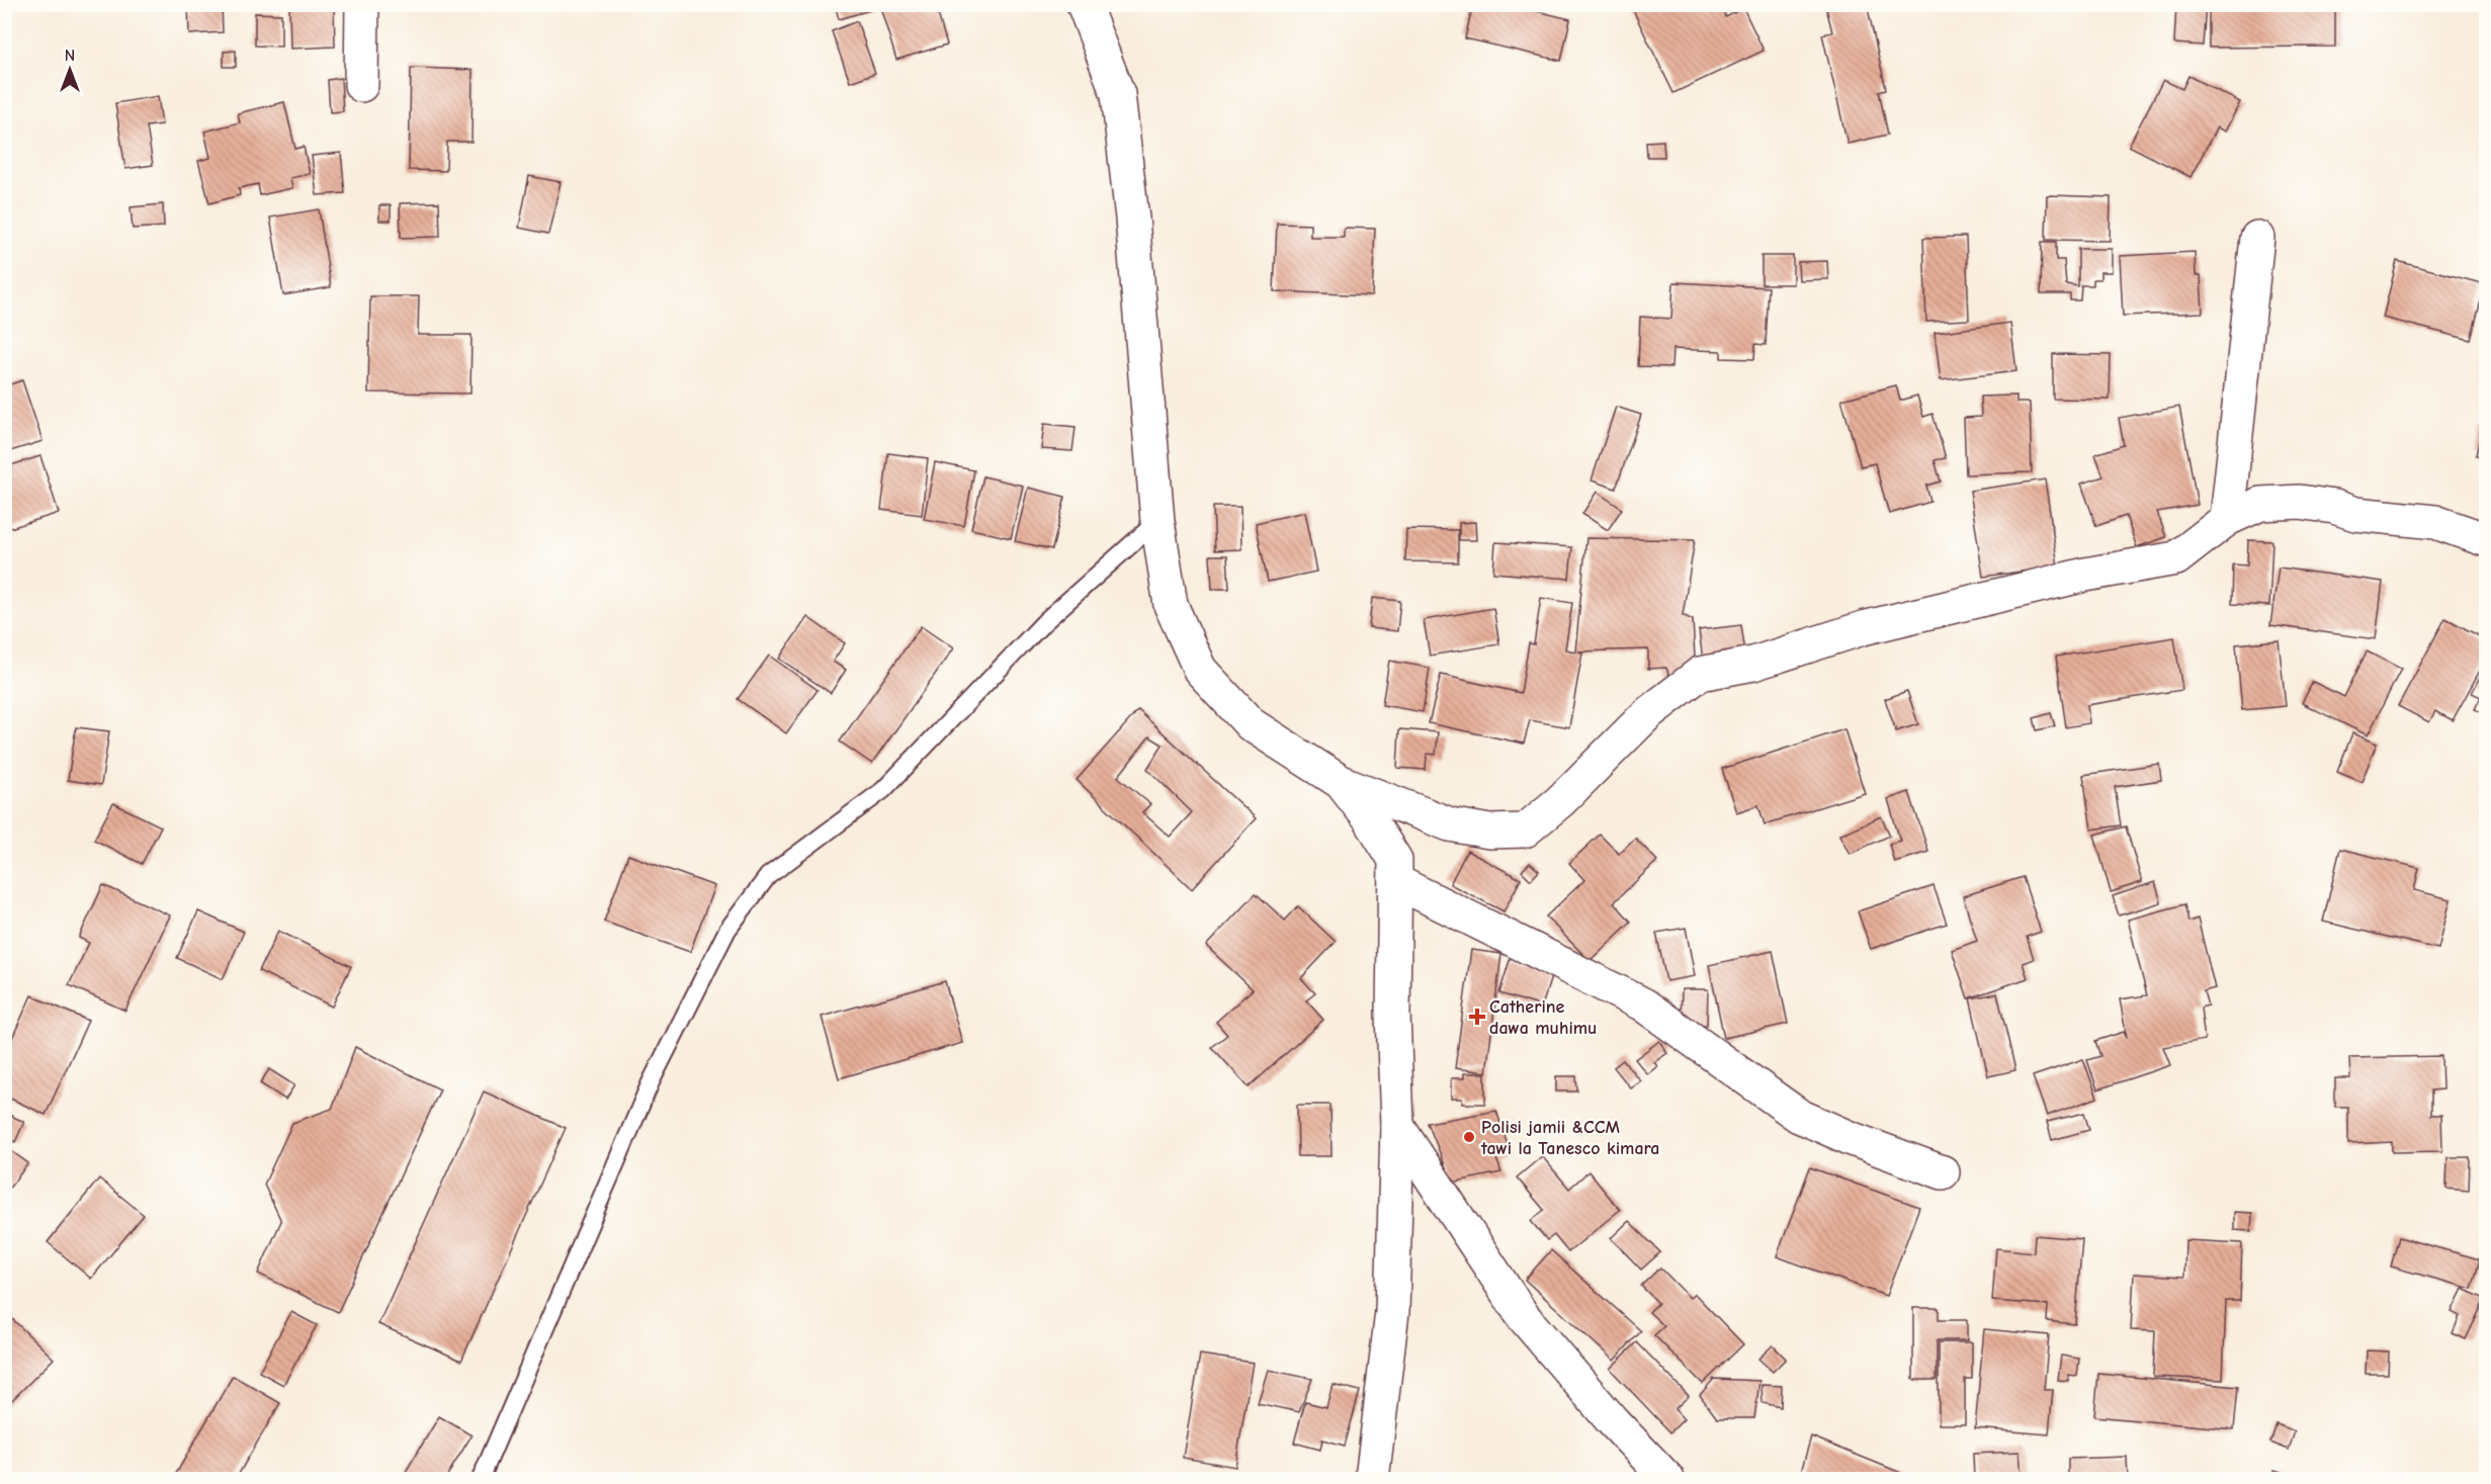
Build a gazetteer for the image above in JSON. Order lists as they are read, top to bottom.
{
  "places": {
    "health": ["Catherine dawa muhimu"],
    "other": ["Polisi jamii &CCM tawi la Tanesco kimara"]
  },
  "north": "top"
}
